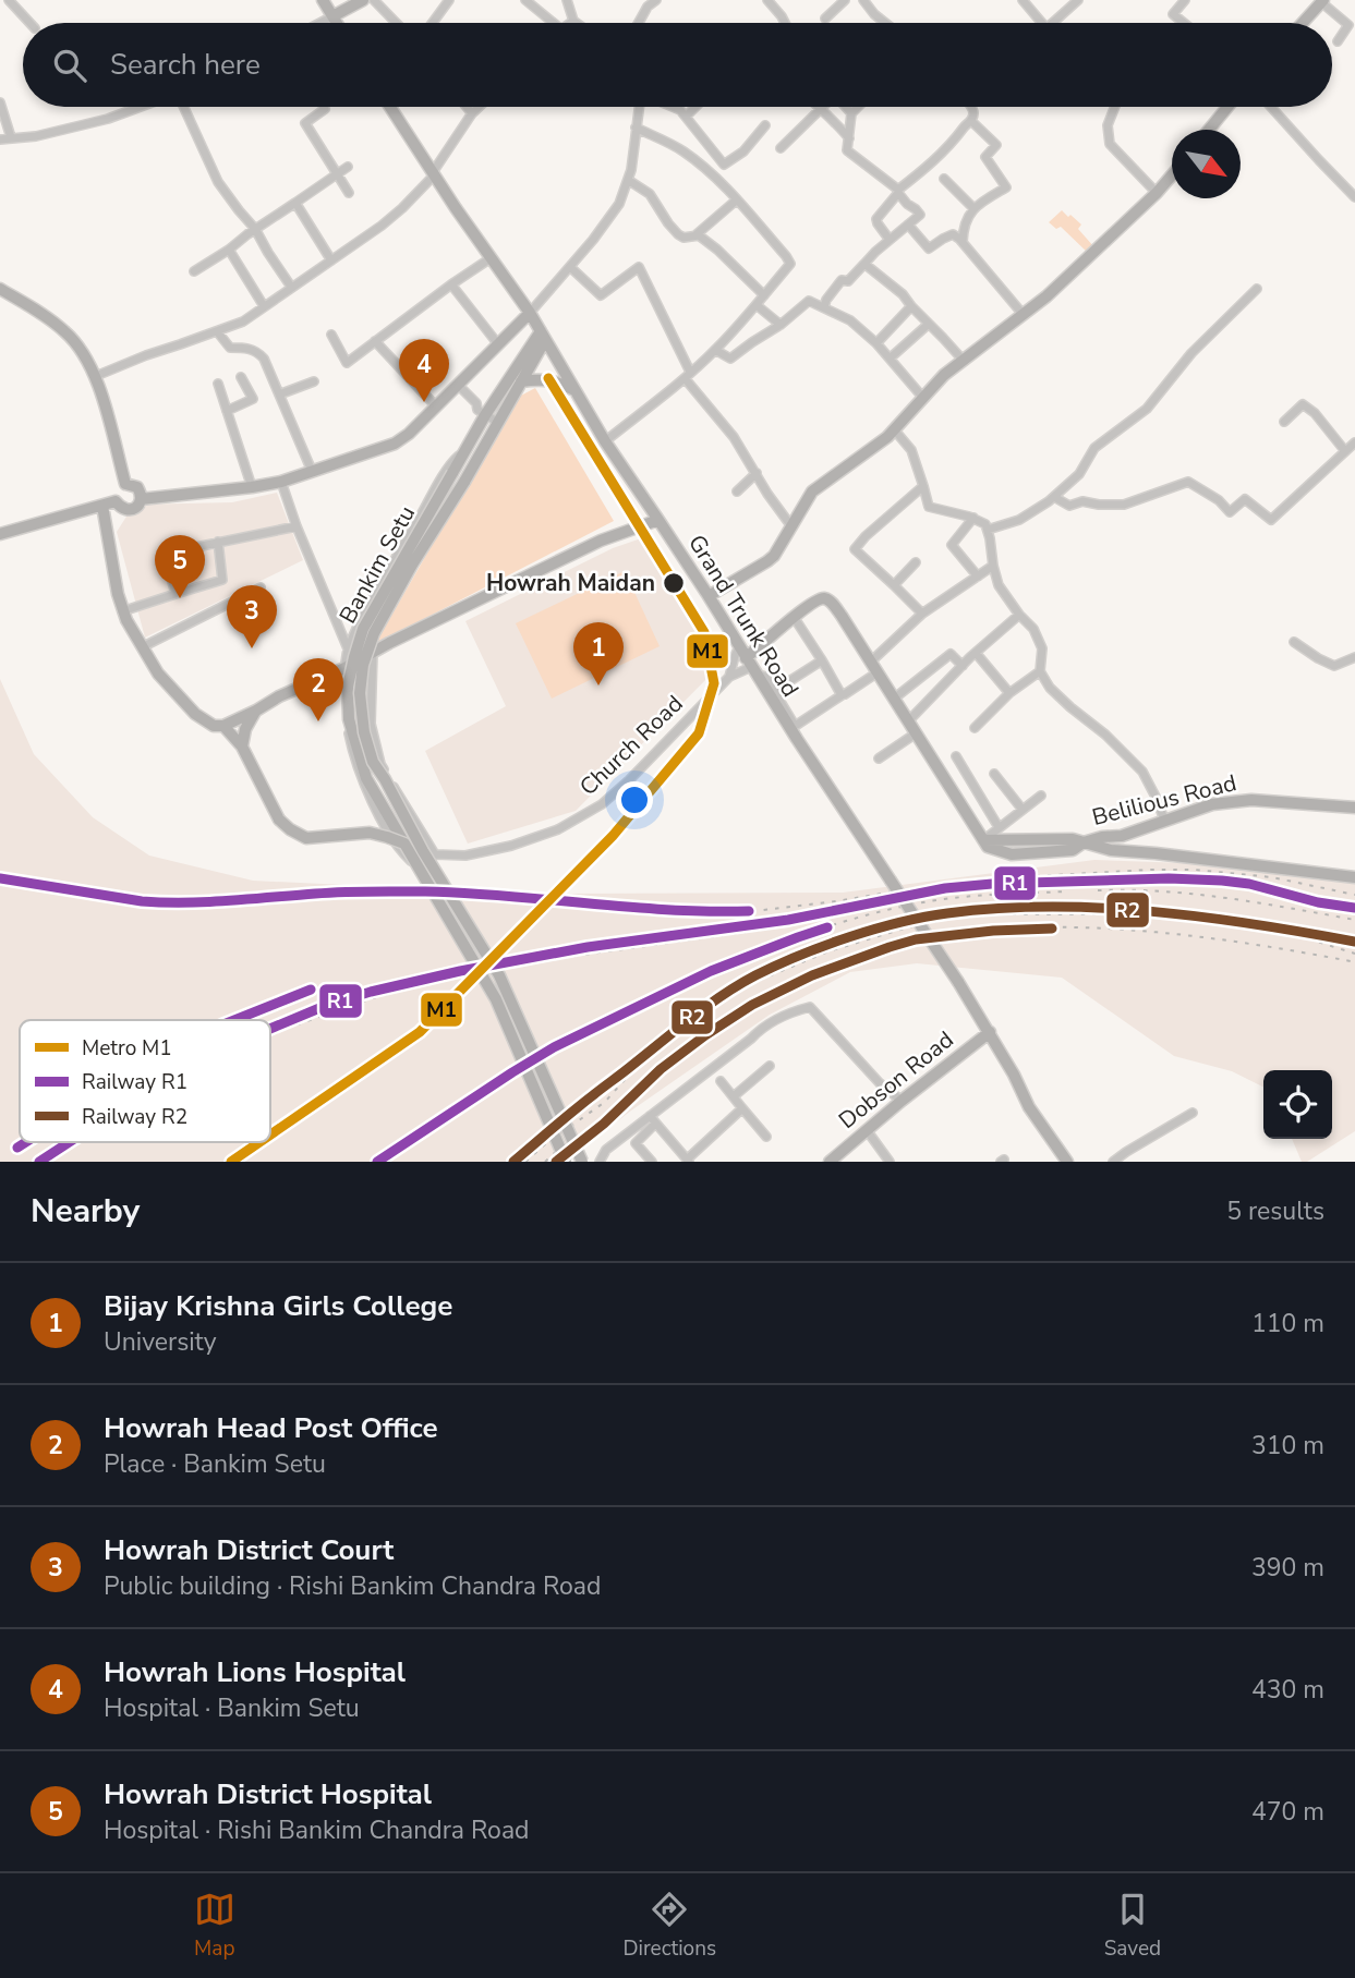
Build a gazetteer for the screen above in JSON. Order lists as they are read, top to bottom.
{
  "streets": {
    "main road": [
      "Bankim Setu",
      "Grand Trunk Road",
      "Belilious Road",
      "Dobson Road"
    ],
    "street": ["Church Road"]
  },
  "crossings": [
    ["Bankim Setu", "Grand Trunk Road"],
    ["Grand Trunk Road", "Dobson Road"]
  ],
  "places": ["Howrah Maidan"],
  "lines": ["metro line M1", "rail line R1", "rail line R2"],
  "legend": ["Metro M1", "Railway R1", "Railway R2"],
  "north": "bottom right",
  "page": {
    "search": "Search here",
    "pins": [
      "4",
      "5",
      "3",
      "1",
      "2"
    ],
    "heading": ["Nearby", "5 results"],
    "list": [
      {
        "mark": "1",
        "name": "Bijay Krishna Girls College",
        "note": "University",
        "value": "110 m"
      },
      {
        "mark": "2",
        "name": "Howrah Head Post Office",
        "note": "Place · Bankim Setu",
        "value": "310 m"
      },
      {
        "mark": "3",
        "name": "Howrah District Court",
        "note": "Public building · Rishi Bankim Chandra Road",
        "value": "390 m"
      },
      {
        "mark": "4",
        "name": "Howrah Lions Hospital",
        "note": "Hospital · Bankim Setu",
        "value": "430 m"
      },
      {
        "mark": "5",
        "name": "Howrah District Hospital",
        "note": "Hospital · Rishi Bankim Chandra Road",
        "value": "470 m"
      }
    ],
    "nav": ["Map", "Directions", "Saved"]
  }
}
